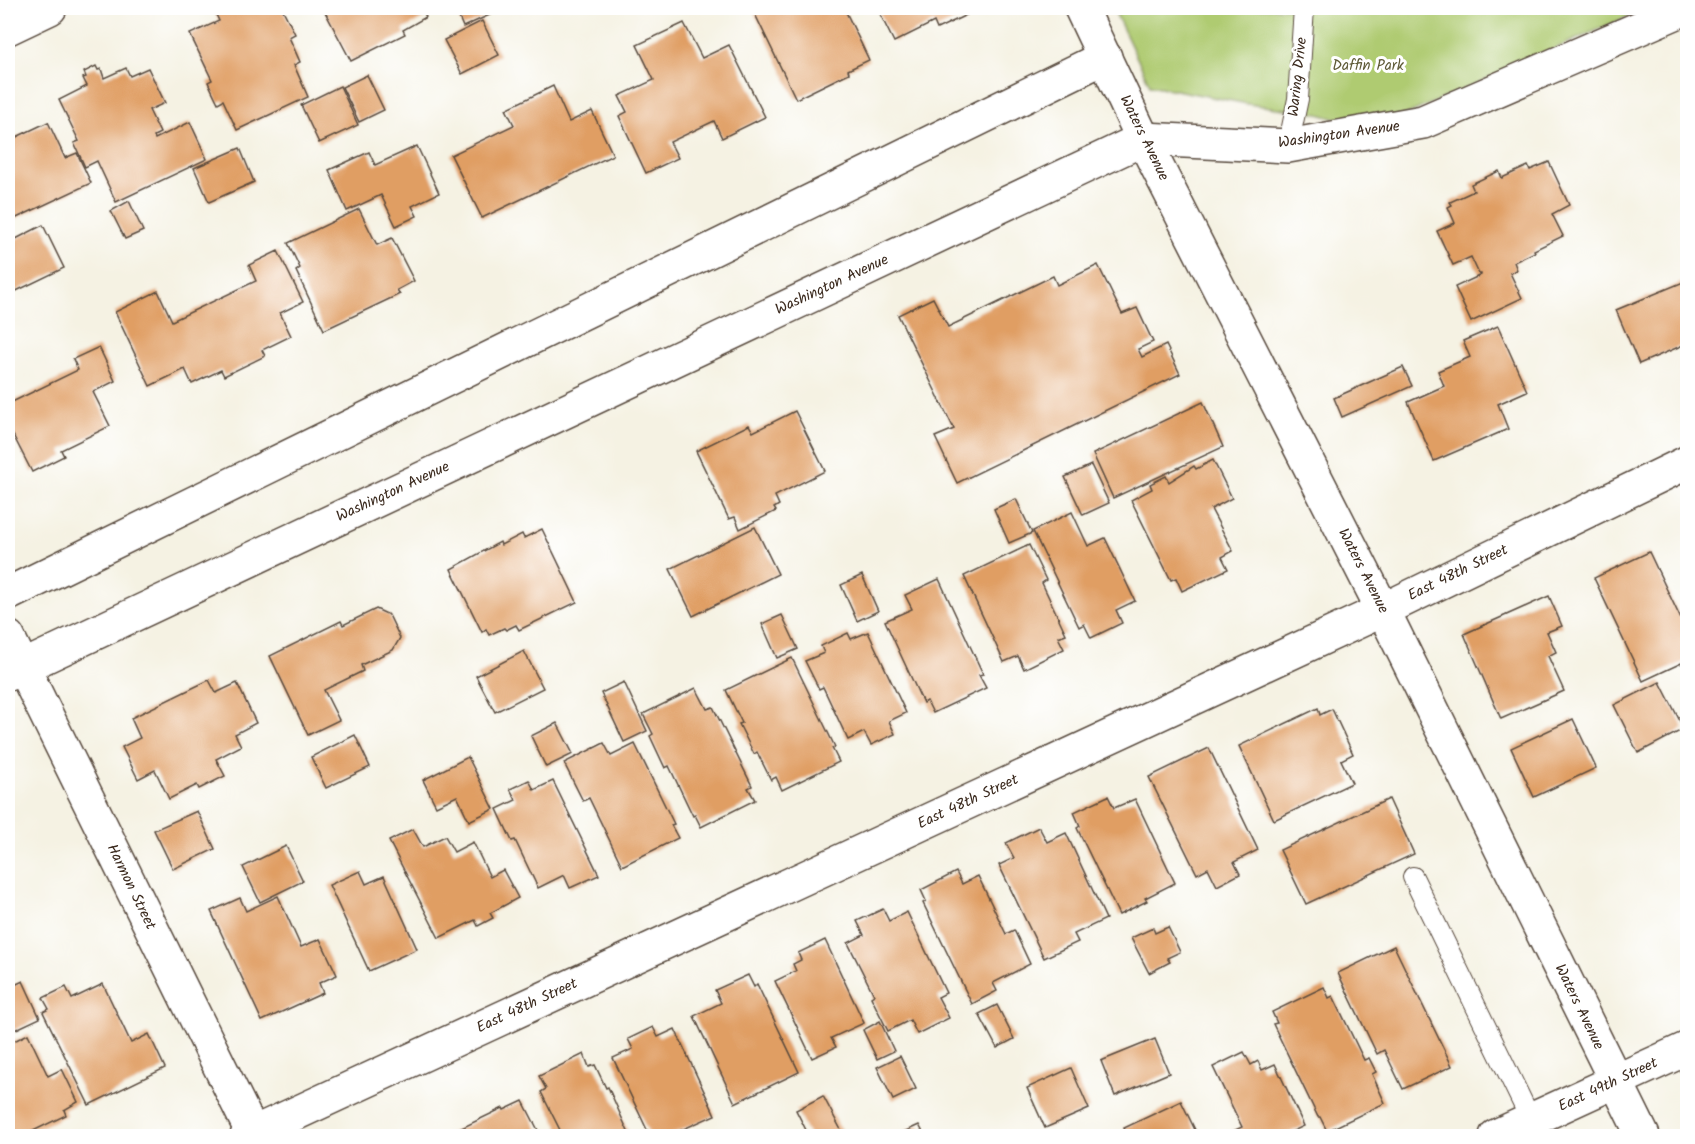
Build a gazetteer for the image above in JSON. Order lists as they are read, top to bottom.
{
  "streets": {
    "street": [
      "Washington Avenue",
      "Waters Avenue",
      "East 48th Street",
      "Harmon Street",
      "East 49th Street"
    ],
    "lane": ["Waring Drive"]
  },
  "crossings": [
    ["Waring Drive", "Washington Avenue"],
    ["Washington Avenue", "Waters Avenue"],
    ["Washington Avenue", "Harmon Street"],
    ["Waters Avenue", "East 48th Street"],
    ["Waters Avenue", "East 49th Street"],
    ["East 48th Street", "Harmon Street"]
  ],
  "parks": ["Daffin Park"]
}
